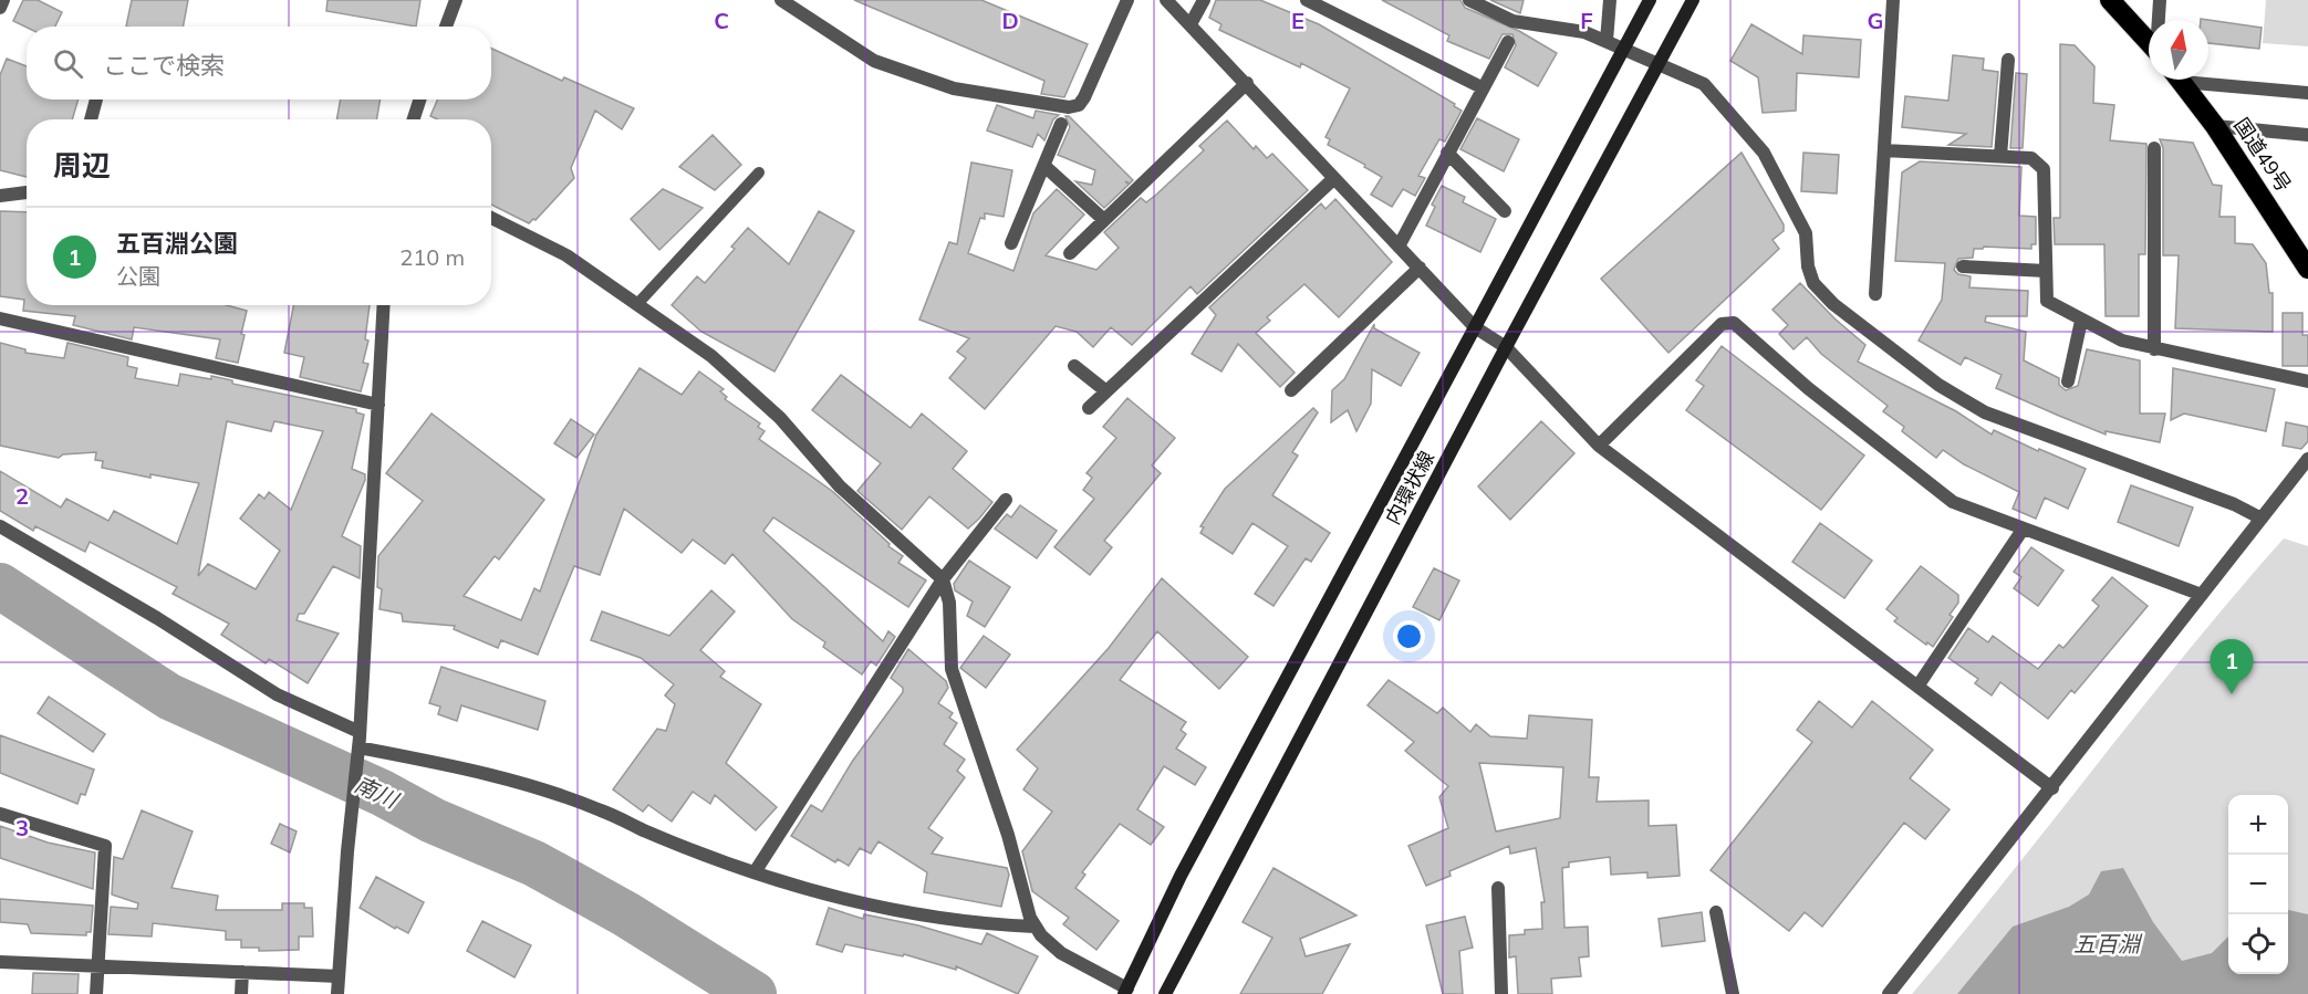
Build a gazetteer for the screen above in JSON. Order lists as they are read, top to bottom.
{
  "streets": {
    "highway": ["国道49号"],
    "street": ["内環状線"]
  },
  "water": ["南川", "五百淵"],
  "north": "top",
  "page": {
    "search": "ここで検索",
    "heading": "周辺",
    "list": [
      {
        "mark": "1",
        "name": "五百淵公園",
        "note": "公園",
        "value": "210 m"
      }
    ],
    "pins": "1",
    "map_buttons": ["+", "−"]
  },
  "grid": {
    "columns": [
      "C",
      "D",
      "E",
      "F",
      "G"
    ],
    "rows": ["2", "3"]
  }
}
